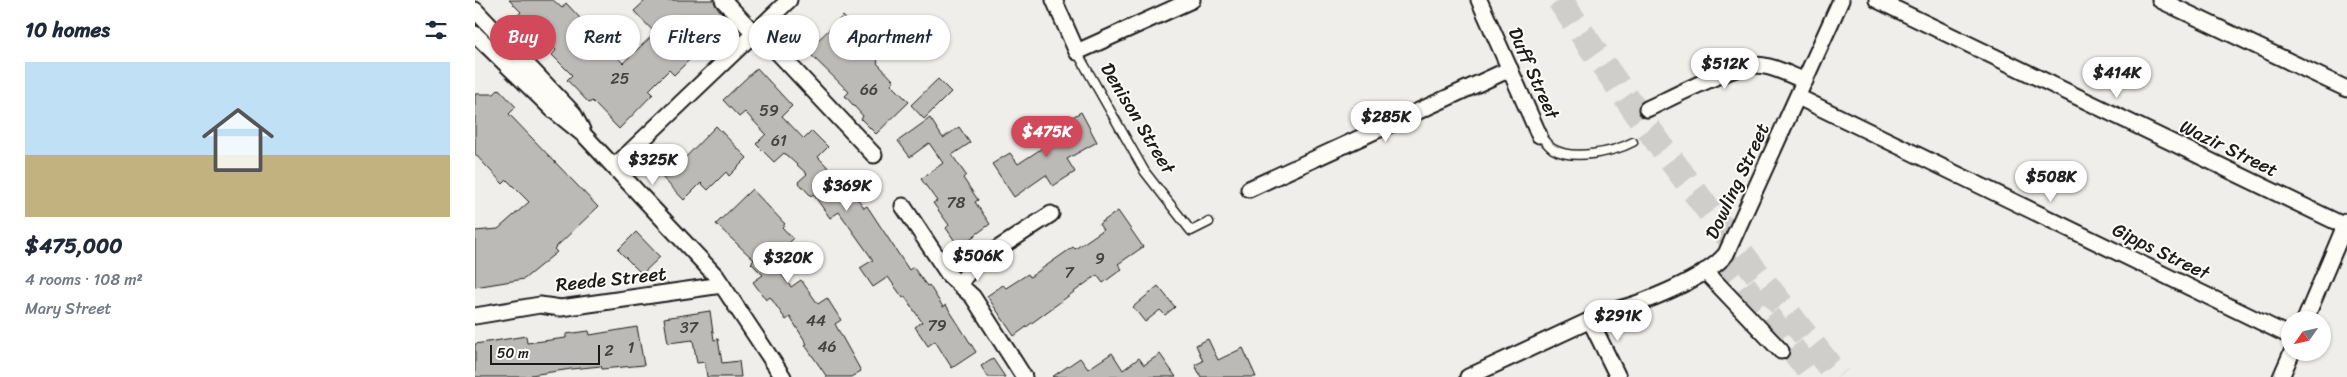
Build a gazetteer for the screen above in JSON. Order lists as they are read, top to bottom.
{
  "streets": {
    "street": [
      "Duff Street",
      "Denison Street",
      "Wazir Street",
      "Dowling Street",
      "Gipps Street",
      "Reede Street"
    ]
  },
  "crossings": [
    ["Dowling Street", "Gipps Street"]
  ],
  "house_numbers": [
    "25",
    "66",
    "59",
    "61",
    "78",
    "9",
    "7",
    "44",
    "79",
    "37",
    "46",
    "1",
    "2"
  ],
  "scale_bar": "50 m",
  "north": "bottom left",
  "page": {
    "heading": "10 homes",
    "chip": [
      "Buy",
      "Rent",
      "Filters",
      "New",
      "Apartment"
    ],
    "price": [
      "$512K",
      "$414K",
      "$285K",
      "$475K",
      "$325K",
      "$508K",
      "$369K",
      "$506K",
      "$320K",
      "$291K"
    ],
    "list": [
      {
        "name": "$475,000",
        "note": "4 rooms · 108 m² · Mary Street"
      }
    ],
    "scale": "50 m"
  }
}
